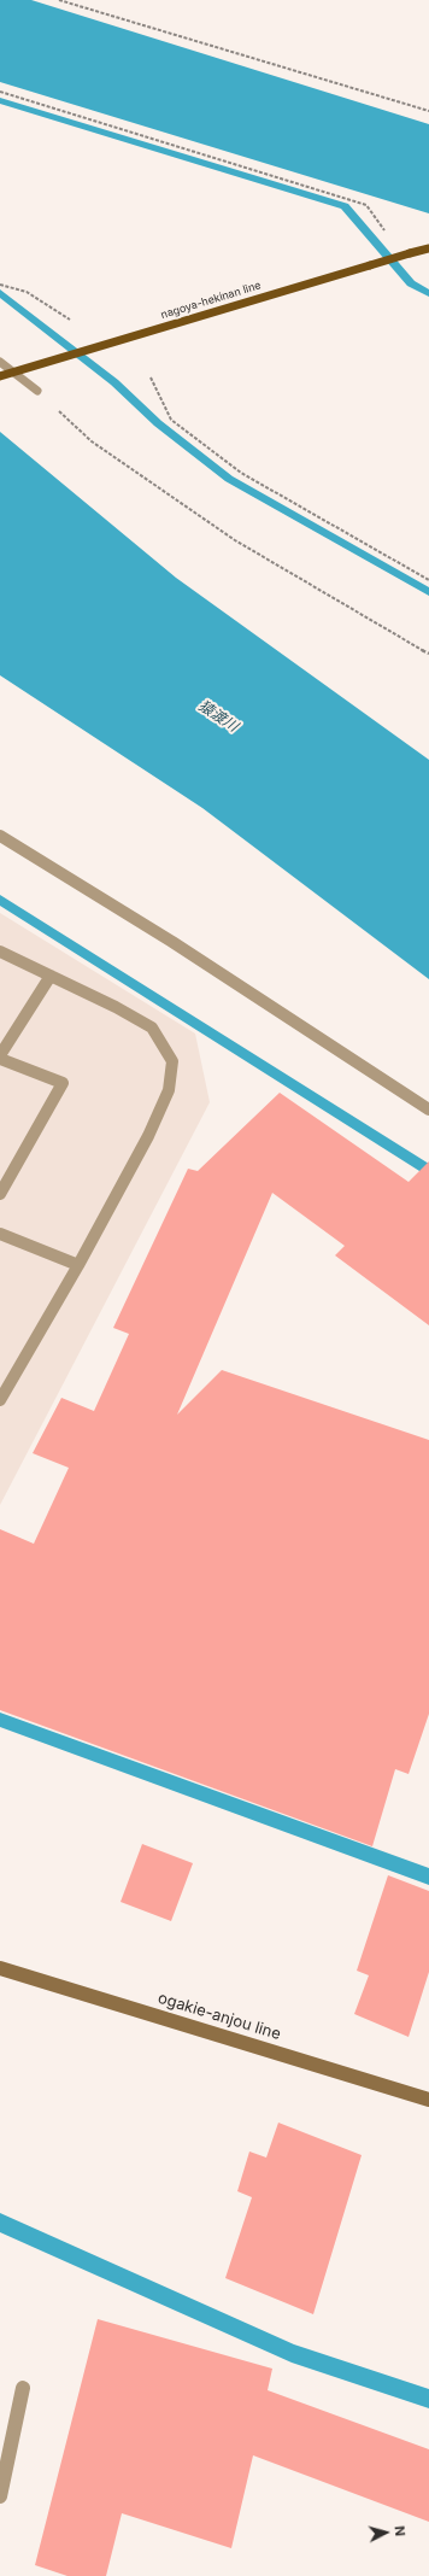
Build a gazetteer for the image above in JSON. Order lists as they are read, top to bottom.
{
  "streets": {
    "main road": ["nagoya-hekinan line", "ogakie-anjou line"]
  },
  "water": ["猿渡川"],
  "north": "right"
}
